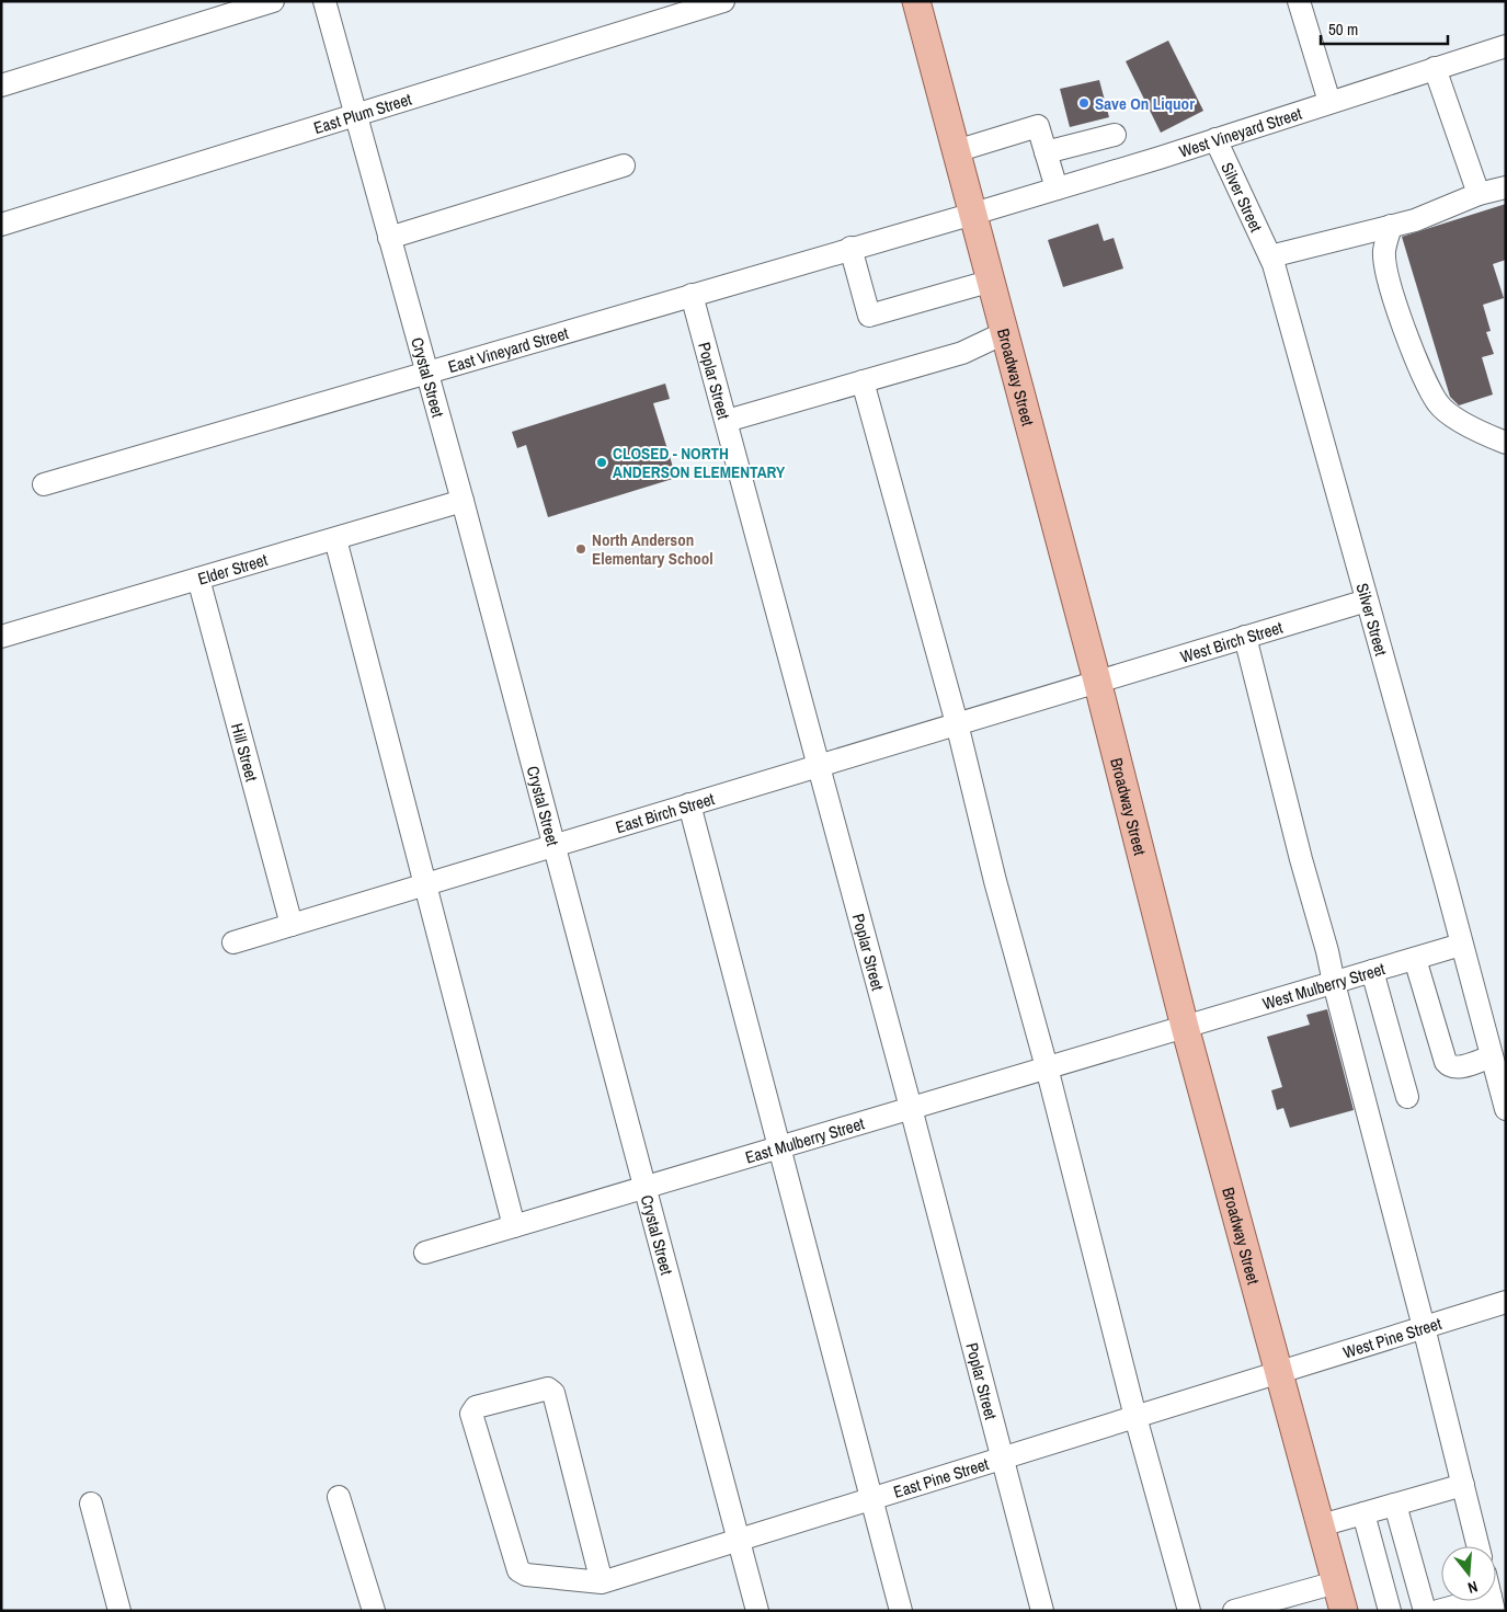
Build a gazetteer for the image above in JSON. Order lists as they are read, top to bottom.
{
  "streets": {
    "main road": ["Broadway Street"],
    "street": [
      "East Plum Street",
      "West Vineyard Street",
      "Silver Street",
      "East Vineyard Street",
      "Crystal Street",
      "Poplar Street",
      "Elder Street",
      "West Birch Street",
      "Hill Street",
      "East Birch Street",
      "West Mulberry Street",
      "East Mulberry Street",
      "West Pine Street",
      "East Pine Street"
    ]
  },
  "crossings": [
    ["East Plum Street", "Crystal Street"],
    ["West Vineyard Street", "Silver Street"],
    ["West Vineyard Street", "East Vineyard Street"],
    ["West Vineyard Street", "Broadway Street"],
    ["Silver Street", "West Birch Street"],
    ["Silver Street", "West Mulberry Street"],
    ["East Vineyard Street", "Crystal Street"],
    ["East Vineyard Street", "Broadway Street"],
    ["East Vineyard Street", "Poplar Street"],
    ["Crystal Street", "Elder Street"],
    ["Crystal Street", "East Birch Street"],
    ["Crystal Street", "East Mulberry Street"],
    ["Crystal Street", "East Pine Street"],
    ["Broadway Street", "West Birch Street"],
    ["Broadway Street", "East Birch Street"],
    ["Broadway Street", "West Mulberry Street"],
    ["Broadway Street", "East Mulberry Street"],
    ["Broadway Street", "West Pine Street"],
    ["Broadway Street", "East Pine Street"],
    ["Poplar Street", "East Birch Street"],
    ["Poplar Street", "East Mulberry Street"],
    ["Poplar Street", "East Pine Street"],
    ["Elder Street", "Hill Street"],
    ["West Birch Street", "East Birch Street"],
    ["Hill Street", "East Birch Street"],
    ["West Mulberry Street", "East Mulberry Street"],
    ["West Pine Street", "East Pine Street"]
  ],
  "places": ["Save On Liquor", "CLOSED - NORTH ANDERSON ELEMENTARY", "North Anderson Elementary School"],
  "scale_bar": "50 m",
  "north": "bottom"
}
